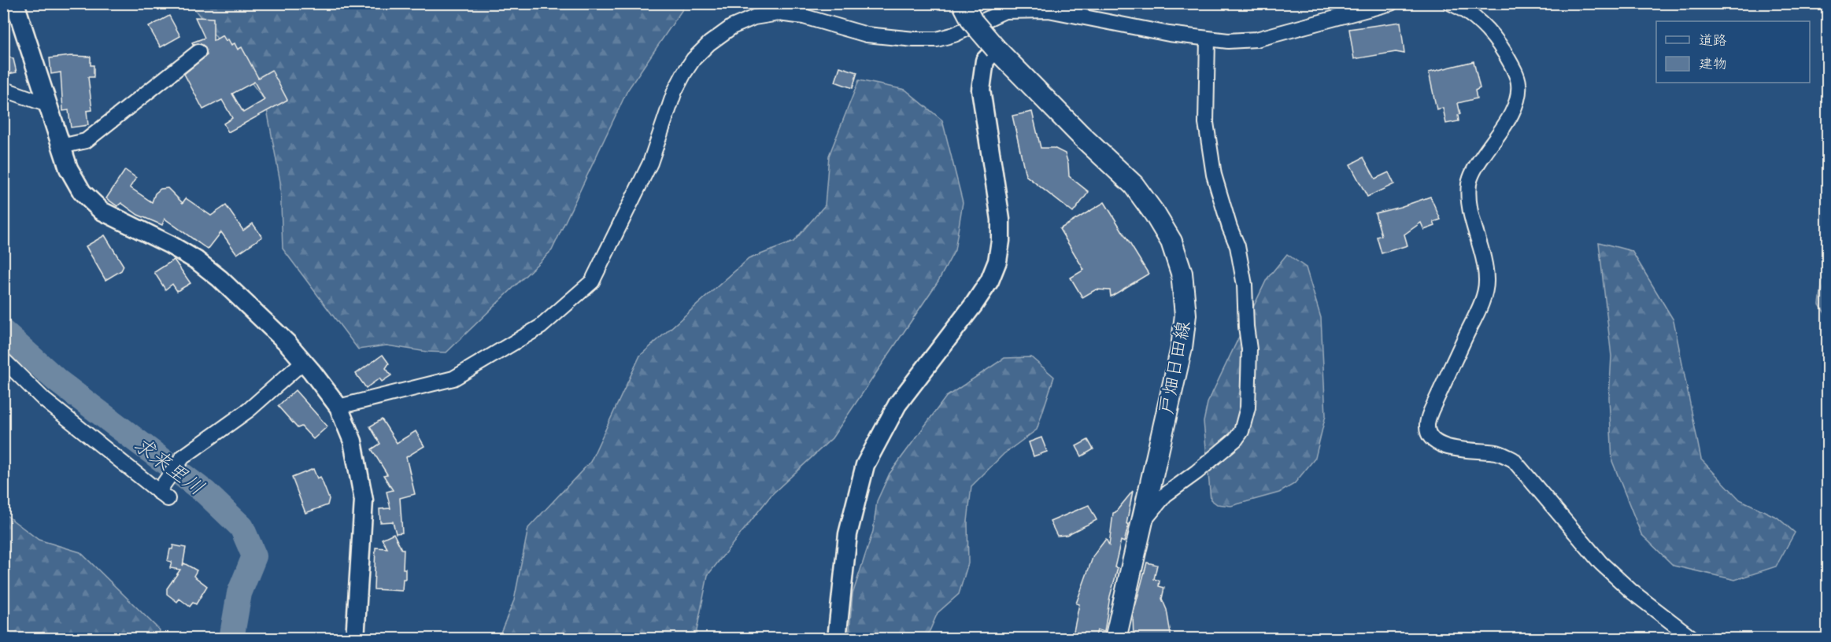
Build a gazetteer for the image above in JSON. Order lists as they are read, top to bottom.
{
  "streets": {
    "main road": ["戸畑日田線"]
  },
  "water": ["求来里川"],
  "legend": ["道路", "建物"]
}
